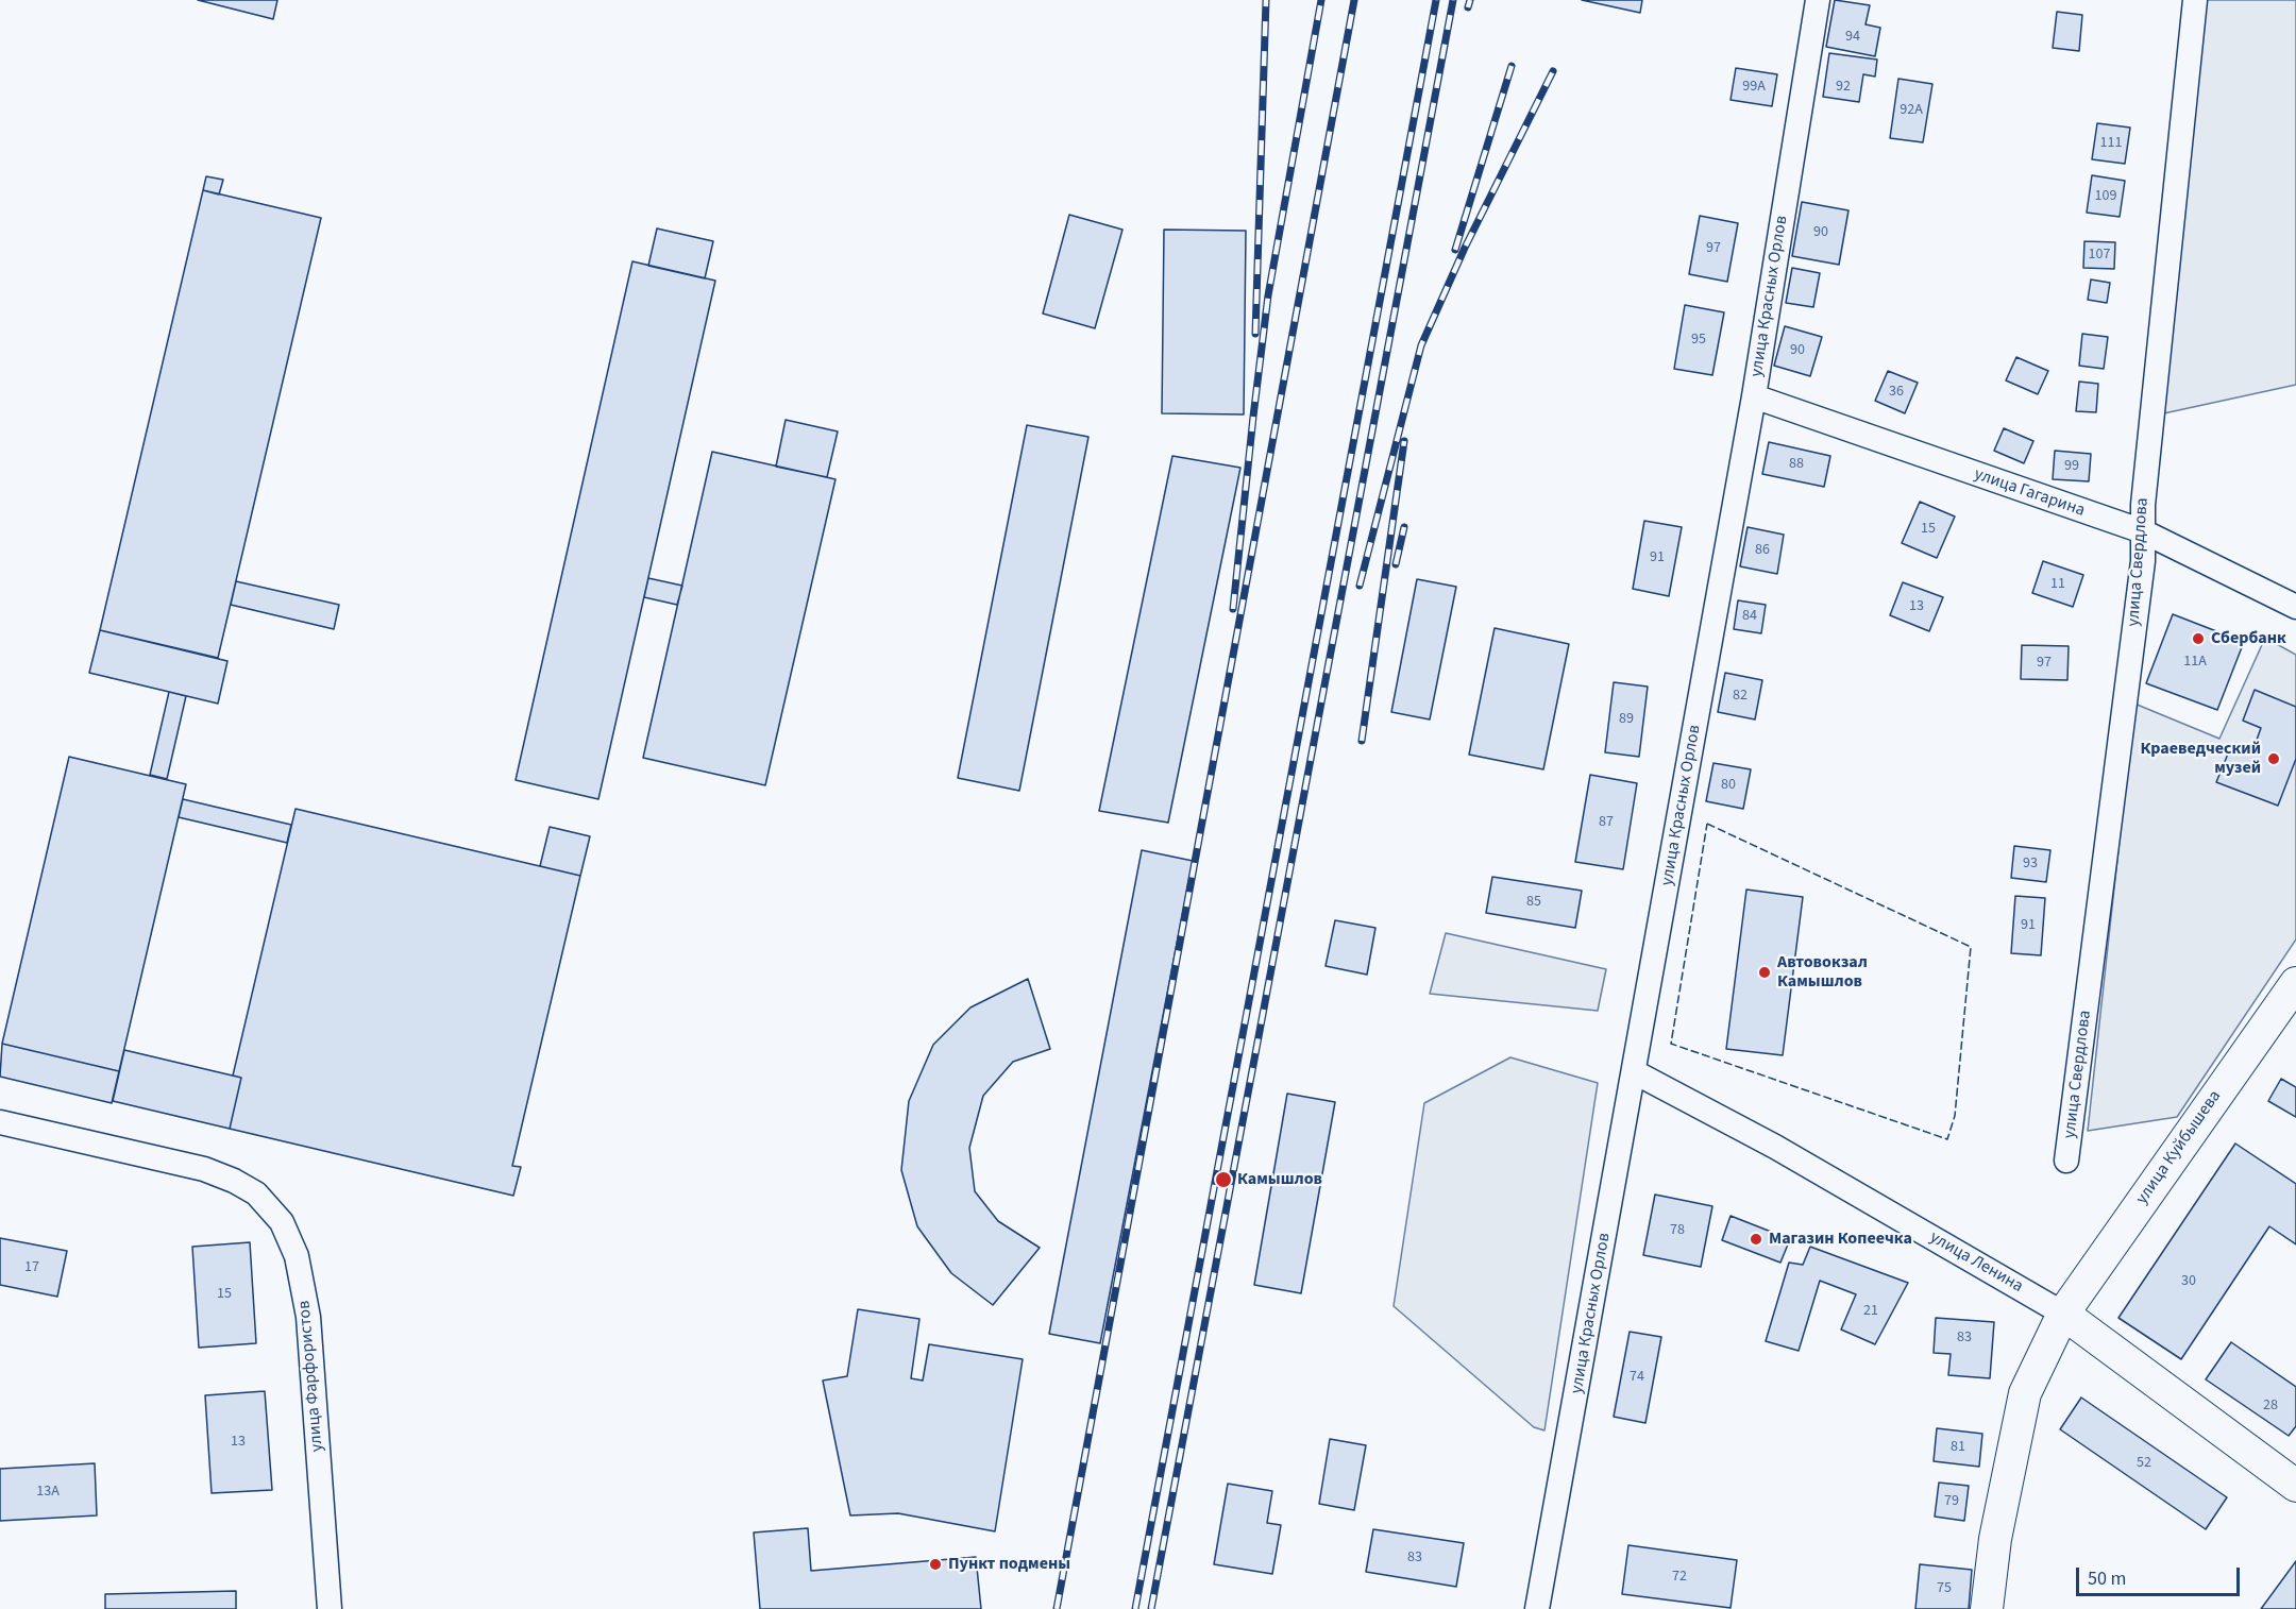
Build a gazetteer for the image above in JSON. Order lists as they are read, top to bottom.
{
  "streets": {
    "main road": ["улица Куйбышева", "улица Ленина"],
    "street": [
      "улица Красных Орлов",
      "улица Гагарина",
      "улица Свердлова",
      "улица Фарфористов"
    ]
  },
  "crossings": [
    ["улица Красных Орлов", "улица Гагарина"],
    ["улица Красных Орлов", "улица Ленина"],
    ["улица Гагарина", "улица Свердлова"],
    ["улица Куйбышева", "улица Ленина"]
  ],
  "places": [
    "Сбербанк",
    "Краеведческий музей",
    "Автовокзал Камышлов",
    "Камышлов",
    "Магазин Копеечка",
    "Пункт подмены"
  ],
  "house_numbers": [
    "94",
    "99А",
    "92",
    "92А",
    "111",
    "109",
    "90",
    "97",
    "107",
    "95",
    "90",
    "36",
    "88",
    "99",
    "15",
    "86",
    "91",
    "11",
    "13",
    "84",
    "11А",
    "97",
    "82",
    "89",
    "80",
    "87",
    "93",
    "85",
    "91",
    "78",
    "17",
    "30",
    "15",
    "21",
    "83",
    "74",
    "28",
    "13",
    "81",
    "52",
    "13А",
    "79",
    "83",
    "72",
    "75"
  ],
  "scale_bar": "50 m"
}
